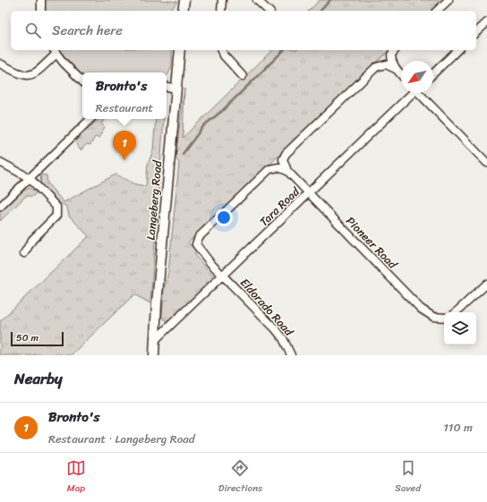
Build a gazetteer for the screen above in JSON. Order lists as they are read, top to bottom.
{
  "streets": {
    "main road": ["Langeberg Road"],
    "street": ["Tara Road", "Pioneer Road", "Eldorado Road"]
  },
  "crossings": [
    ["Langeberg Road", "Tara Road"],
    ["Tara Road", "Pioneer Road"],
    ["Tara Road", "Eldorado Road"],
    ["Pioneer Road", "Eldorado Road"]
  ],
  "scale_bar": "50 m",
  "north": "bottom left",
  "page": {
    "search": "Search here",
    "popup": ["Bronto's", "Restaurant"],
    "pins": "1",
    "scale": "50 m",
    "heading": "Nearby",
    "list": [
      {
        "mark": "1",
        "name": "Bronto's",
        "note": "Restaurant · Langeberg Road",
        "value": "110 m"
      }
    ],
    "nav": ["Map", "Directions", "Saved"]
  }
}
